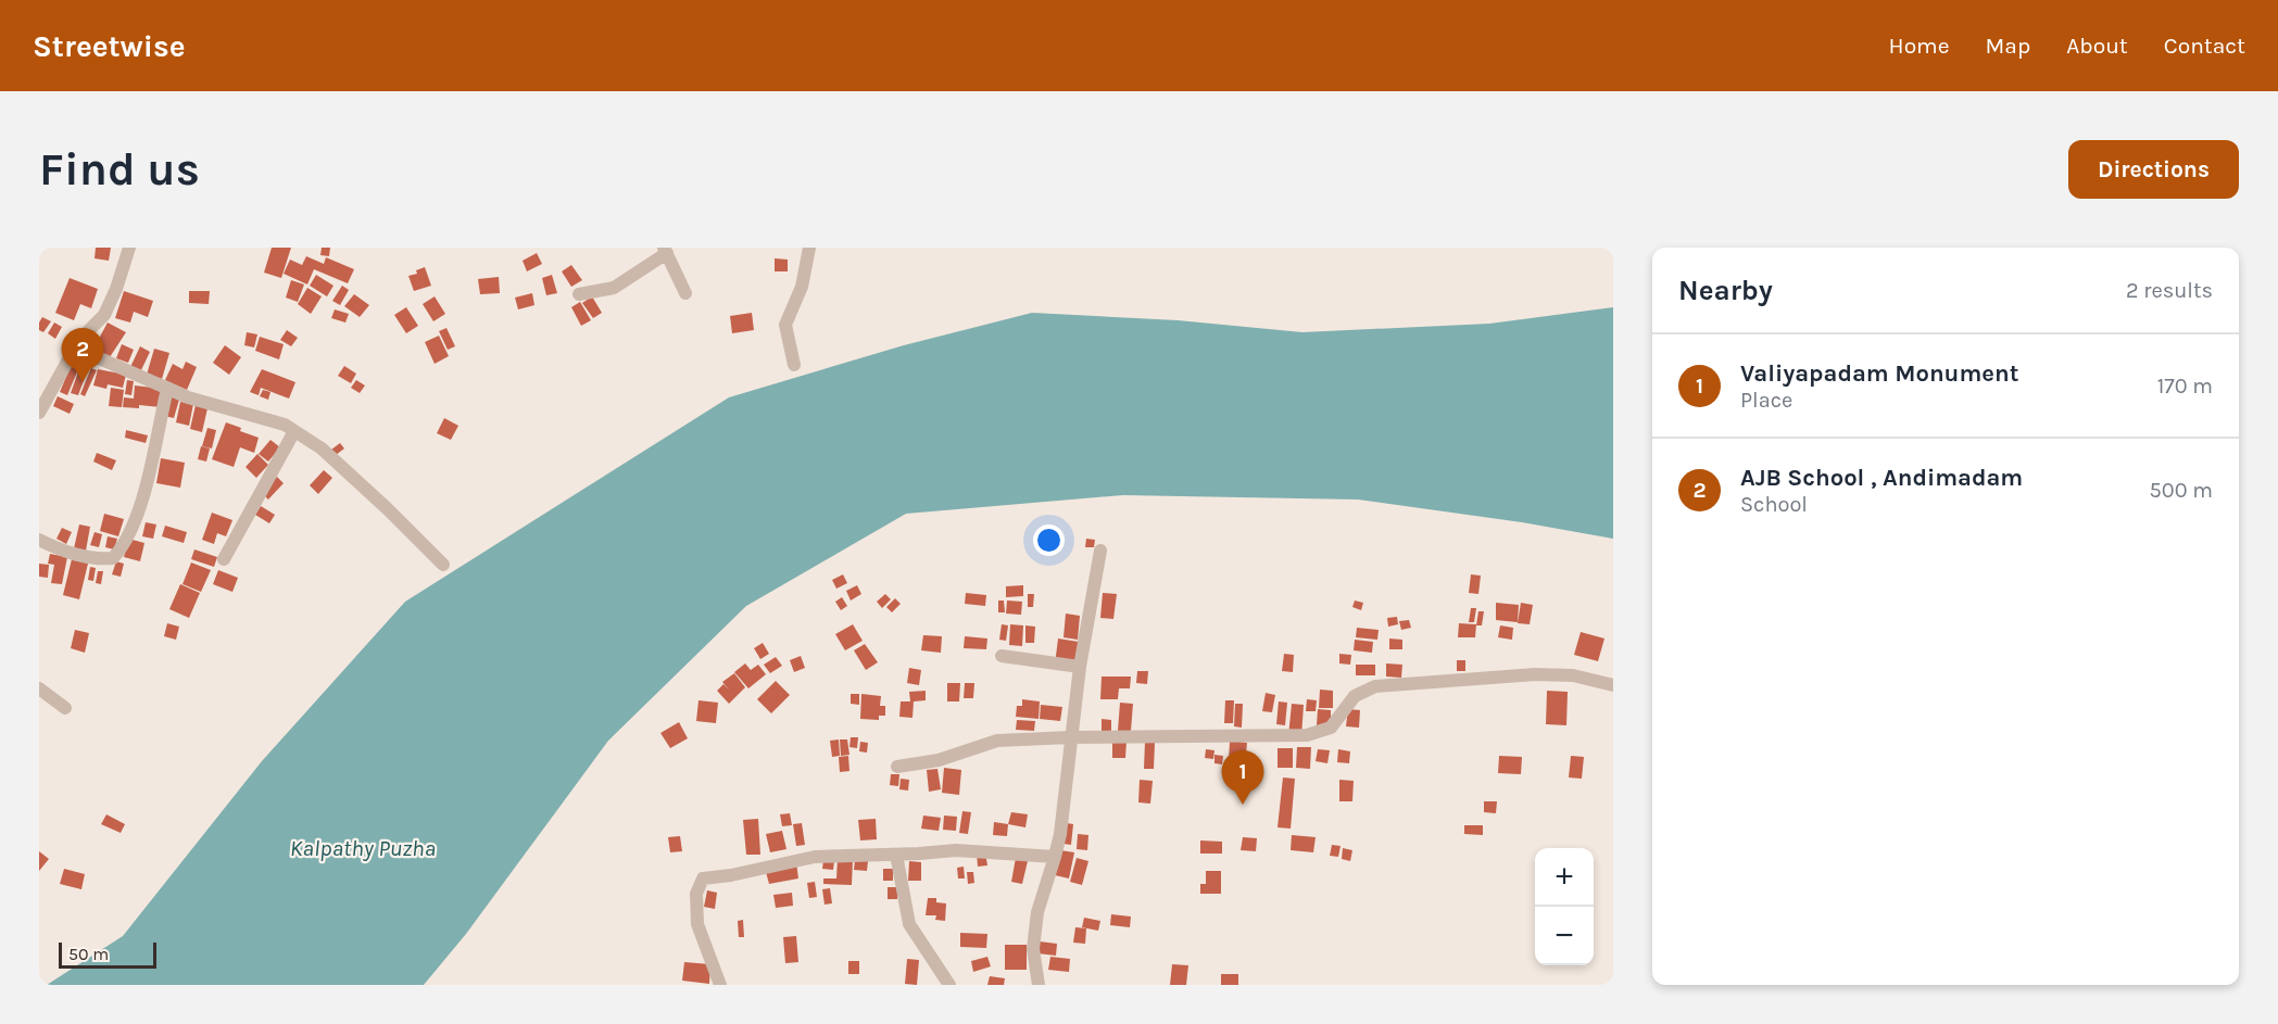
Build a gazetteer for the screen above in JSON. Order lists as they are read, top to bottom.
{
  "water": ["Kalpathy Puzha"],
  "scale_bar": "50 m",
  "page": {
    "header": "Streetwise",
    "nav": [
      "Home",
      "Map",
      "About",
      "Contact"
    ],
    "buttons": "Directions",
    "title": "Find us",
    "heading": ["Nearby", "2 results"],
    "pins": ["2", "1"],
    "list": [
      {
        "mark": "1",
        "name": "Valiyapadam Monument",
        "note": "Place",
        "value": "170 m"
      },
      {
        "mark": "2",
        "name": "AJB School , Andimadam",
        "note": "School",
        "value": "500 m"
      }
    ],
    "map_buttons": ["+", "−"],
    "scale": "50 m"
  }
}
